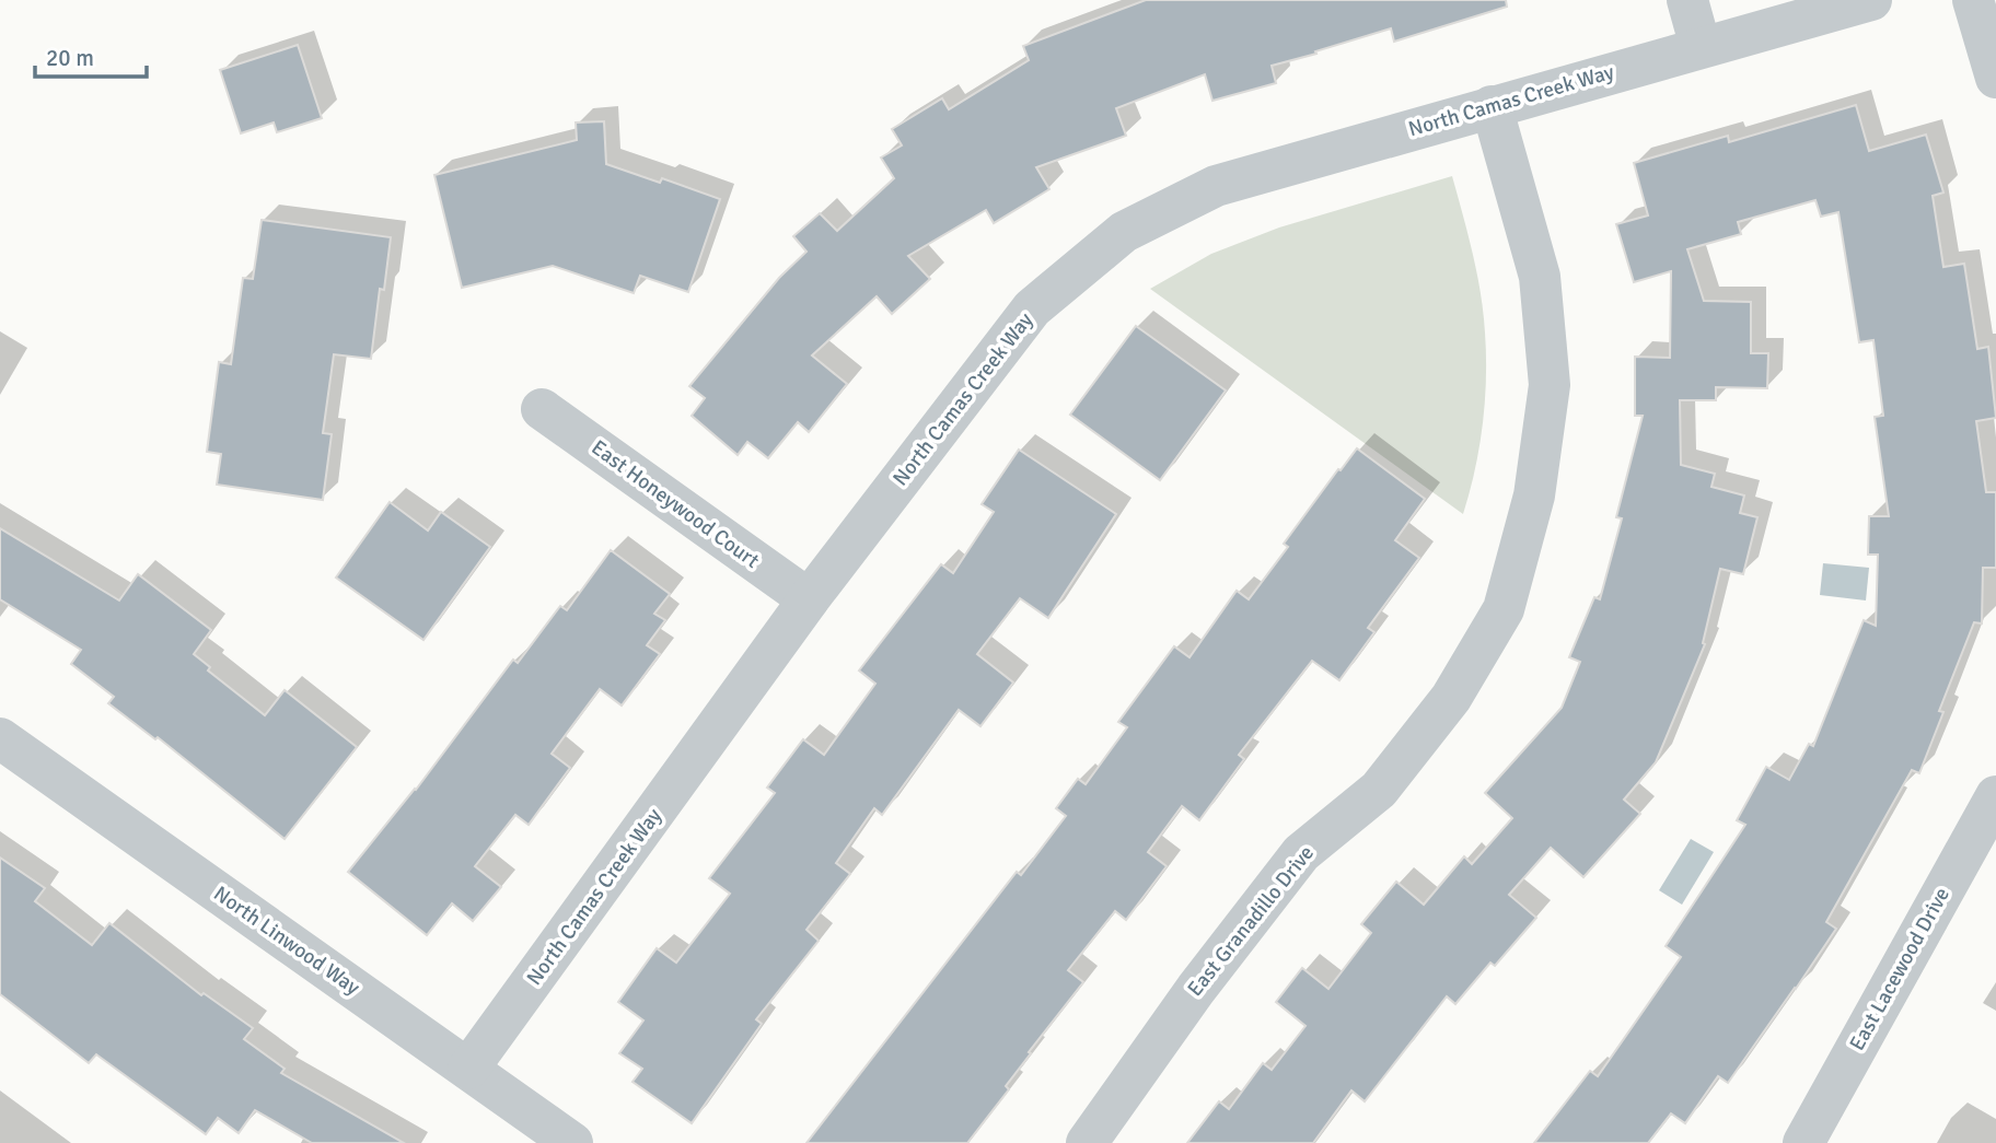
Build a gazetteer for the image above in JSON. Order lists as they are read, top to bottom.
{
  "streets": {
    "street": [
      "North Camas Creek Way",
      "East Honeywood Court",
      "East Granadillo Drive",
      "North Linwood Way",
      "East Lacewood Drive"
    ]
  },
  "crossings": [
    ["North Camas Creek Way", "East Honeywood Court"],
    ["North Camas Creek Way", "East Granadillo Drive"],
    ["North Camas Creek Way", "North Linwood Way"]
  ],
  "scale_bar": "20 m"
}
